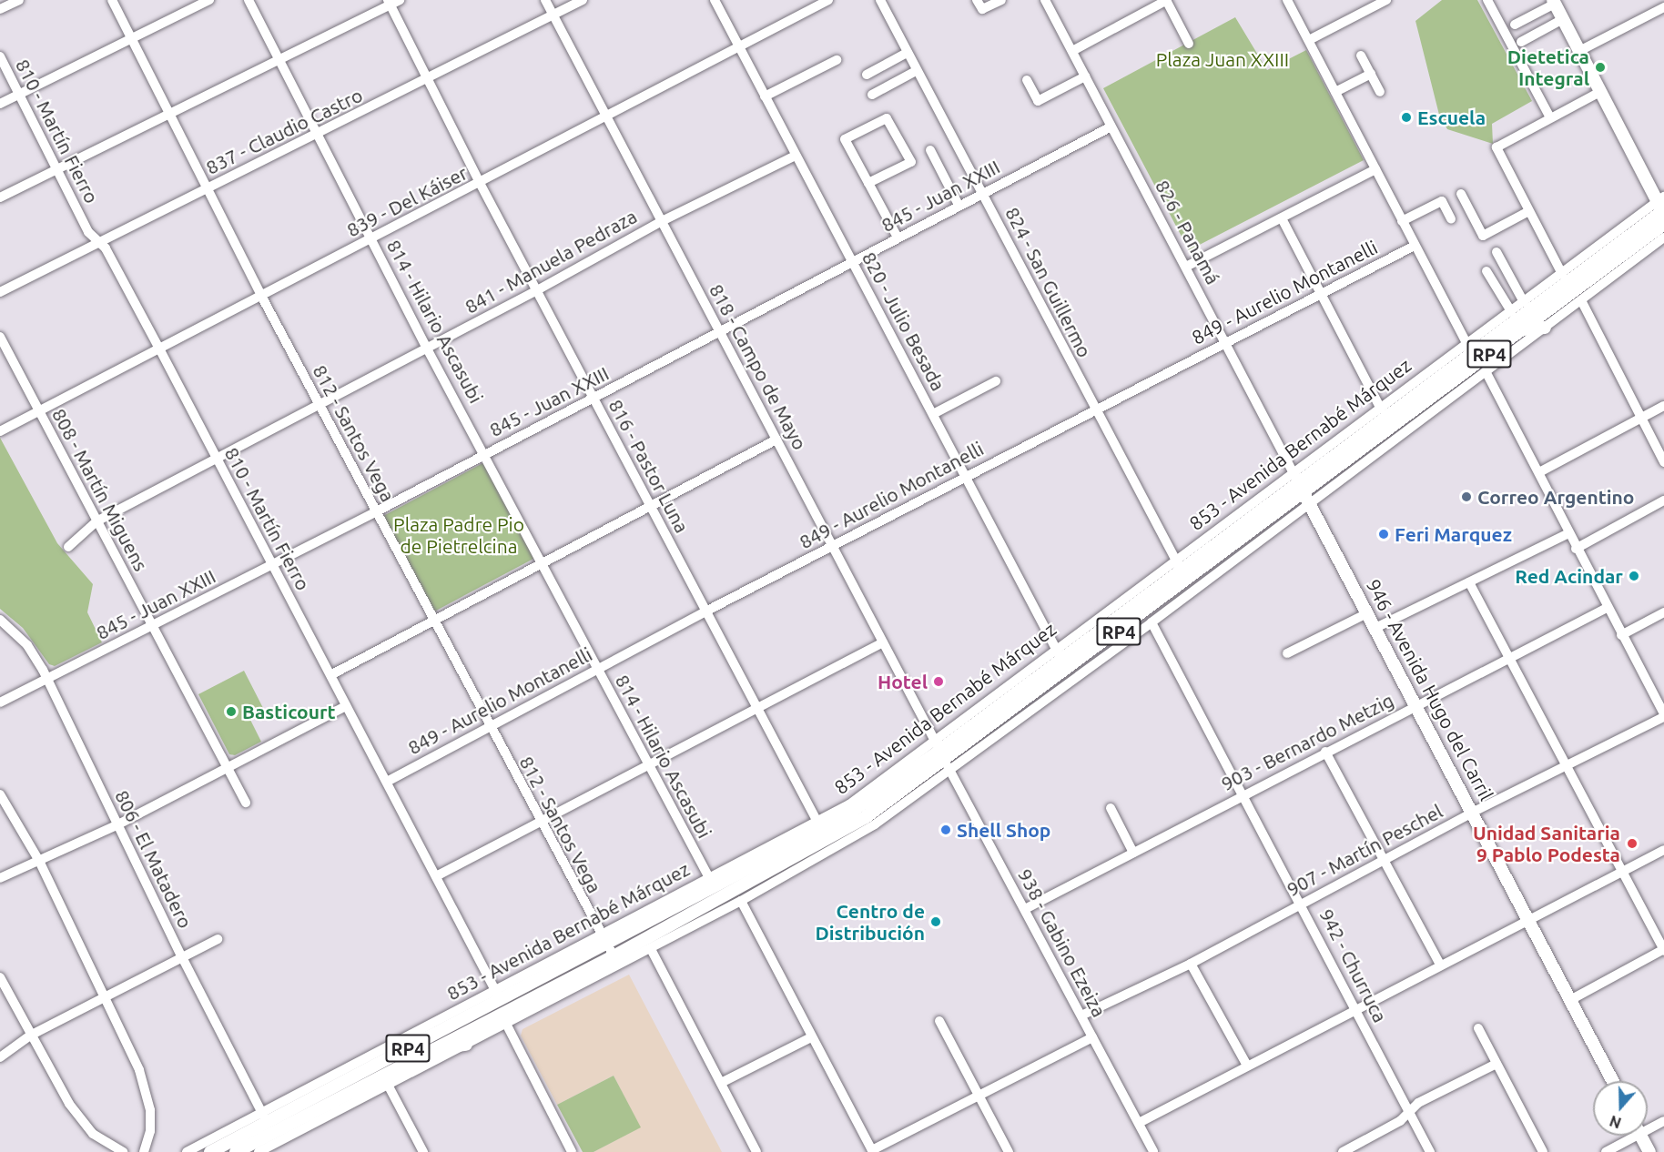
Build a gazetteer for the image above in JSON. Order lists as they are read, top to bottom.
{
  "streets": {
    "main road": ["RP4", "853 - Avenida Bernabé Márquez", "946 - Avenida Hugo del Carril"],
    "street": [
      "810 - Martín Fierro",
      "837 - Claudio Castro",
      "845 - Juan XXIII",
      "839 - Del Káiser",
      "826 - Panamá",
      "841 - Manuela Pedraza",
      "824 - San Guillermo",
      "849 - Aurelio Montanelli",
      "814 - Hilario Ascasubi",
      "820 - Julio Besada",
      "818 - Campo de Mayo",
      "812 - Santos Vega",
      "816 - Pastor Luna",
      "808 - Martín Miguens",
      "903 - Bernardo Metzig",
      "907 - Martín Peschel",
      "806 - El Matadero",
      "938 - Gabino Ezeiza",
      "942 - Churruca"
    ]
  },
  "crossings": [
    ["810 - Martín Fierro", "837 - Claudio Castro"],
    ["810 - Martín Fierro", "845 - Juan XXIII"],
    ["810 - Martín Fierro", "839 - Del Káiser"],
    ["810 - Martín Fierro", "841 - Manuela Pedraza"],
    ["810 - Martín Fierro", "849 - Aurelio Montanelli"],
    ["810 - Martín Fierro", "853 - Avenida Bernabé Márquez"],
    ["837 - Claudio Castro", "814 - Hilario Ascasubi"],
    ["837 - Claudio Castro", "818 - Campo de Mayo"],
    ["837 - Claudio Castro", "812 - Santos Vega"],
    ["837 - Claudio Castro", "816 - Pastor Luna"],
    ["845 - Juan XXIII", "826 - Panamá"],
    ["845 - Juan XXIII", "824 - San Guillermo"],
    ["845 - Juan XXIII", "814 - Hilario Ascasubi"],
    ["845 - Juan XXIII", "820 - Julio Besada"],
    ["845 - Juan XXIII", "818 - Campo de Mayo"],
    ["845 - Juan XXIII", "812 - Santos Vega"],
    ["845 - Juan XXIII", "816 - Pastor Luna"],
    ["845 - Juan XXIII", "808 - Martín Miguens"],
    ["845 - Juan XXIII", "806 - El Matadero"],
    ["839 - Del Káiser", "814 - Hilario Ascasubi"],
    ["839 - Del Káiser", "820 - Julio Besada"],
    ["839 - Del Káiser", "818 - Campo de Mayo"],
    ["839 - Del Káiser", "812 - Santos Vega"],
    ["839 - Del Káiser", "816 - Pastor Luna"],
    ["839 - Del Káiser", "808 - Martín Miguens"],
    ["826 - Panamá", "849 - Aurelio Montanelli"],
    ["826 - Panamá", "853 - Avenida Bernabé Márquez"],
    ["826 - Panamá", "946 - Avenida Hugo del Carril"],
    ["841 - Manuela Pedraza", "814 - Hilario Ascasubi"],
    ["841 - Manuela Pedraza", "820 - Julio Besada"],
    ["841 - Manuela Pedraza", "818 - Campo de Mayo"],
    ["841 - Manuela Pedraza", "812 - Santos Vega"],
    ["841 - Manuela Pedraza", "816 - Pastor Luna"],
    ["841 - Manuela Pedraza", "808 - Martín Miguens"],
    ["824 - San Guillermo", "849 - Aurelio Montanelli"],
    ["824 - San Guillermo", "853 - Avenida Bernabé Márquez"],
    ["849 - Aurelio Montanelli", "814 - Hilario Ascasubi"],
    ["849 - Aurelio Montanelli", "820 - Julio Besada"],
    ["849 - Aurelio Montanelli", "818 - Campo de Mayo"],
    ["849 - Aurelio Montanelli", "812 - Santos Vega"],
    ["849 - Aurelio Montanelli", "816 - Pastor Luna"],
    ["814 - Hilario Ascasubi", "853 - Avenida Bernabé Márquez"],
    ["820 - Julio Besada", "853 - Avenida Bernabé Márquez"],
    ["818 - Campo de Mayo", "853 - Avenida Bernabé Márquez"],
    ["818 - Campo de Mayo", "938 - Gabino Ezeiza"],
    ["812 - Santos Vega", "853 - Avenida Bernabé Márquez"],
    ["853 - Avenida Bernabé Márquez", "816 - Pastor Luna"],
    ["853 - Avenida Bernabé Márquez", "946 - Avenida Hugo del Carril"],
    ["853 - Avenida Bernabé Márquez", "806 - El Matadero"],
    ["853 - Avenida Bernabé Márquez", "938 - Gabino Ezeiza"],
    ["853 - Avenida Bernabé Márquez", "942 - Churruca"],
    ["946 - Avenida Hugo del Carril", "903 - Bernardo Metzig"],
    ["946 - Avenida Hugo del Carril", "907 - Martín Peschel"],
    ["903 - Bernardo Metzig", "938 - Gabino Ezeiza"],
    ["903 - Bernardo Metzig", "942 - Churruca"],
    ["907 - Martín Peschel", "938 - Gabino Ezeiza"],
    ["907 - Martín Peschel", "942 - Churruca"]
  ],
  "parks": ["Plaza Juan XXIII", "Plaza Padre Pio de Pietrelcina"],
  "places": [
    "Dietetica Integral",
    "Escuela",
    "Correo Argentino",
    "Feri Marquez",
    "Red Acindar",
    "Hotel",
    "Basticourt",
    "Shell Shop",
    "Unidad Sanitaria 9 Pablo Podesta",
    "Centro de Distribución"
  ],
  "north": "bottom"
}
